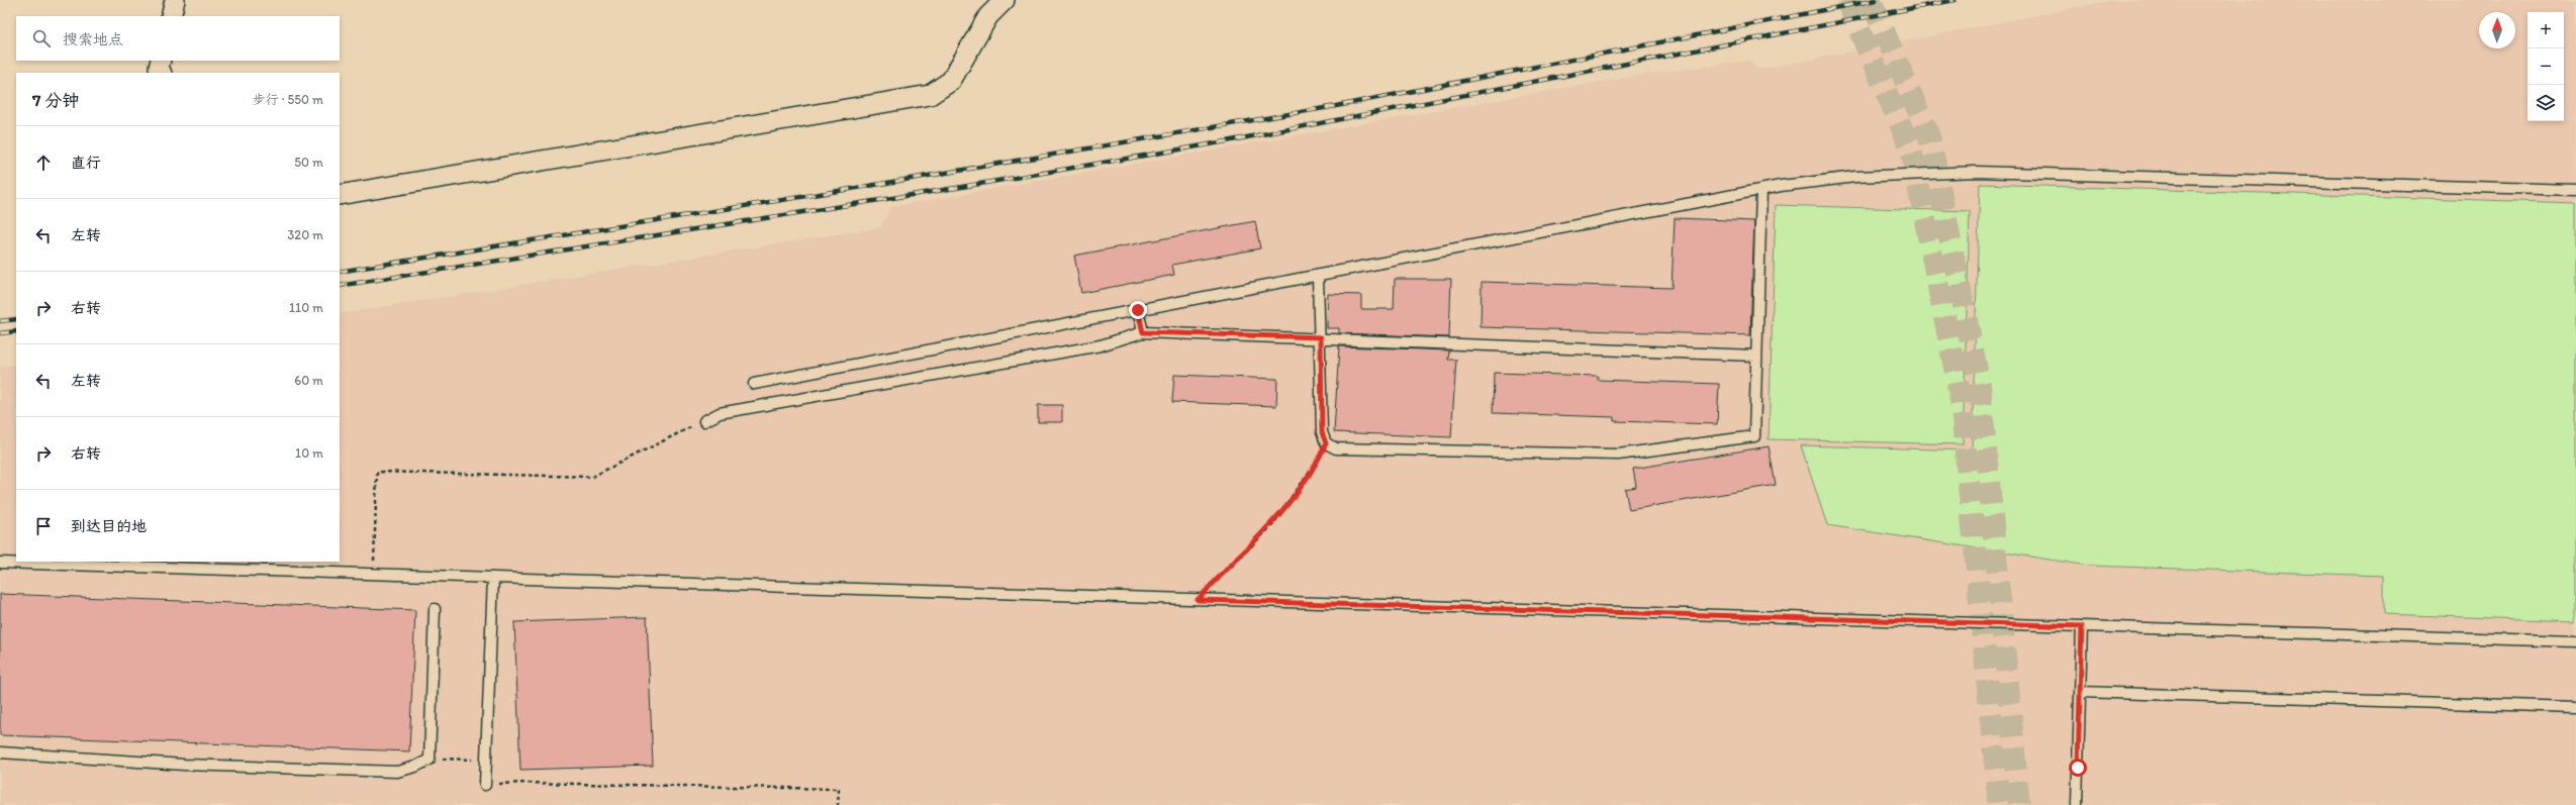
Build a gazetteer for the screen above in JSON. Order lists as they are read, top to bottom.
{
  "north": "top",
  "page": {
    "map_buttons": ["+", "−"],
    "search": "搜索地点",
    "heading": ["7 分钟", "步行 · 550 m"],
    "list": [
      ["直行", "50 m"],
      ["左转", "320 m"],
      ["右转", "110 m"],
      ["左转", "60 m"],
      ["右转", "10 m"],
      "到达目的地"
    ]
  }
}
